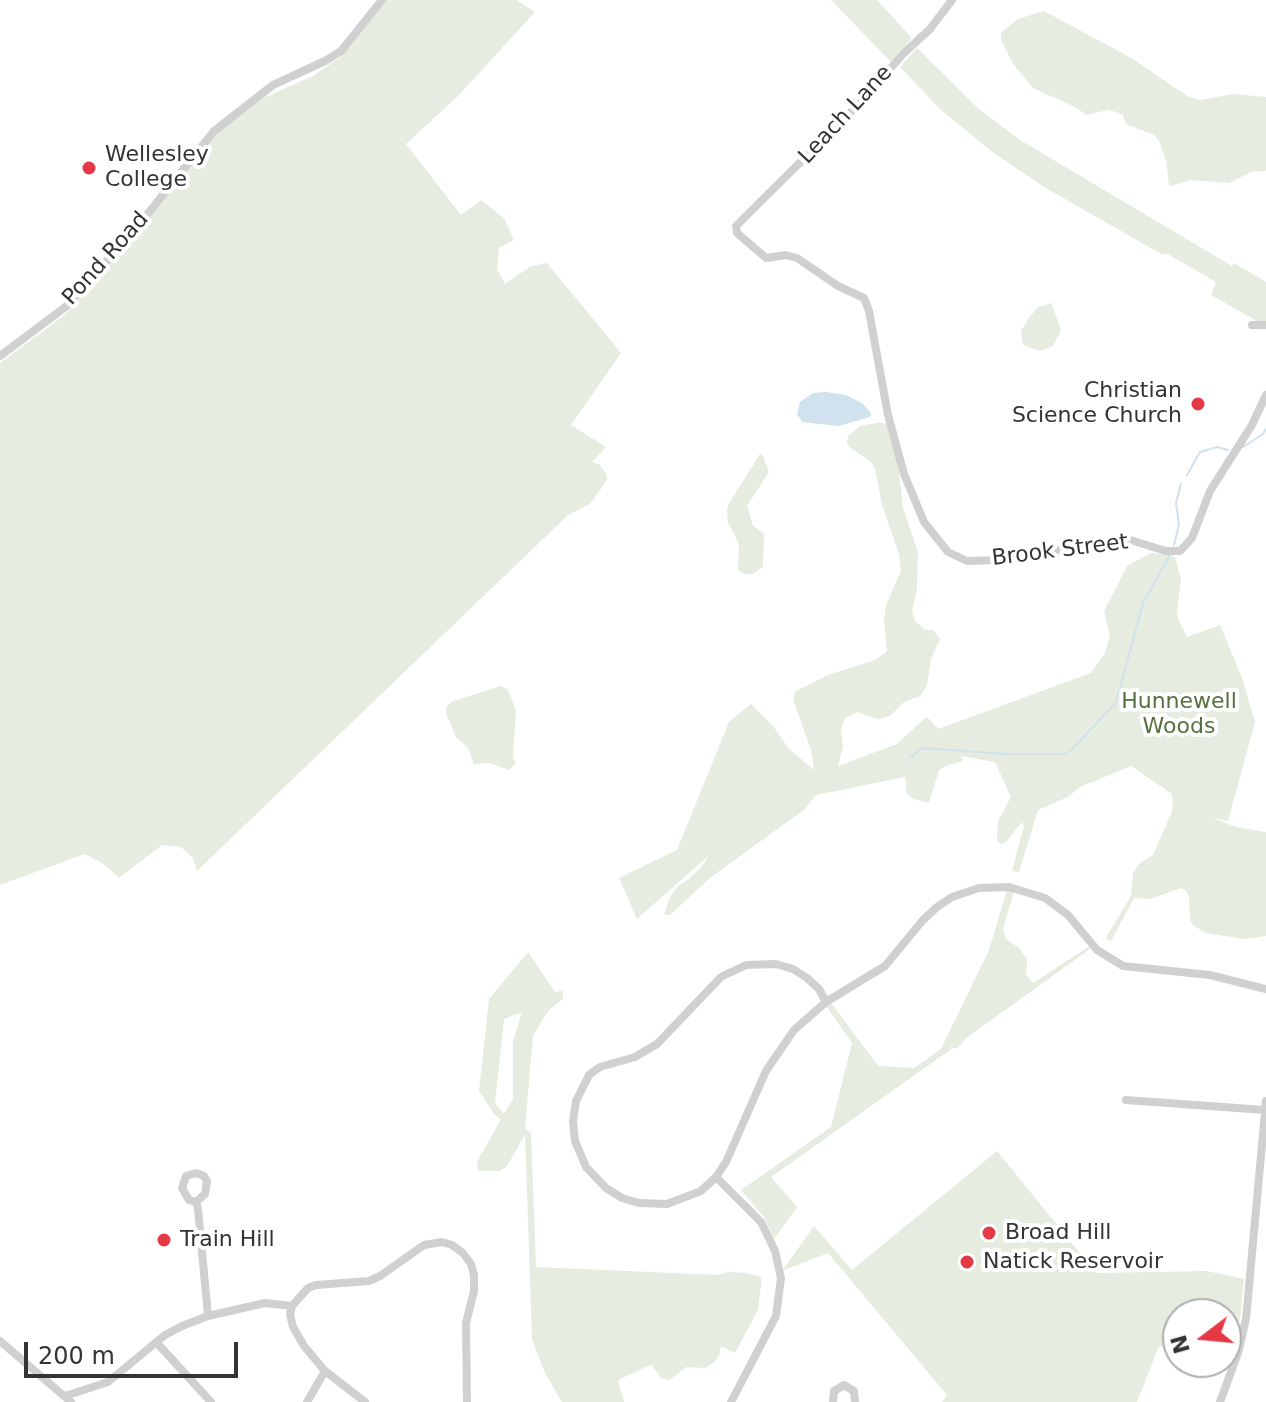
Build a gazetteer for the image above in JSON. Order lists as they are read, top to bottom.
{
  "streets": {
    "street": ["Leach Lane", "Pond Road", "Brook Street"]
  },
  "crossings": [
    ["Leach Lane", "Brook Street"]
  ],
  "parks": ["Hunnewell Woods"],
  "places": [
    "Wellesley College",
    "Christian Science Church",
    "Broad Hill",
    "Train Hill",
    "Natick Reservoir"
  ],
  "scale_bar": "200 m",
  "north": "left"
}
